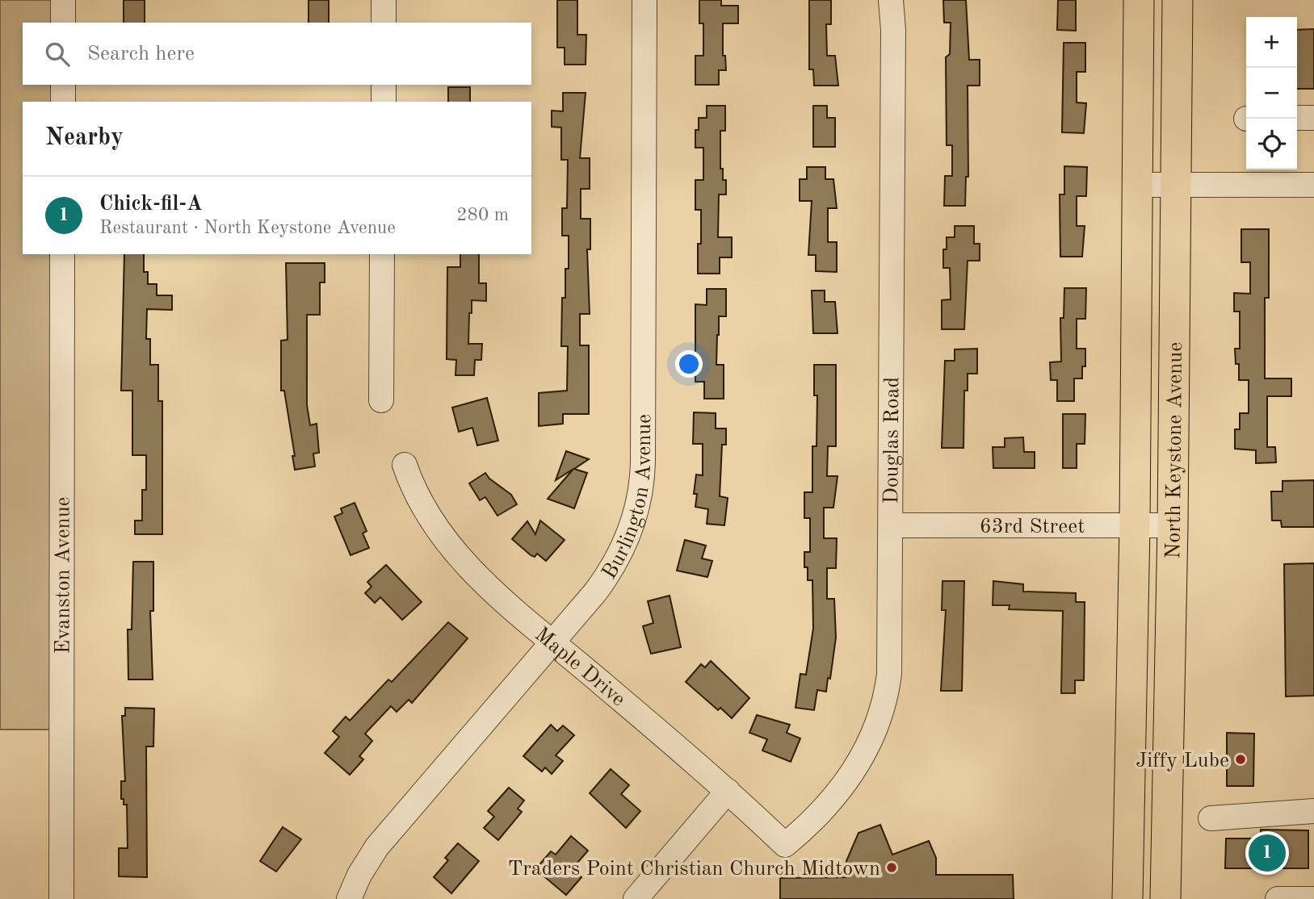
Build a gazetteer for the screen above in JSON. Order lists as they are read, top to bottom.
{
  "streets": {
    "main road": ["North Keystone Avenue"],
    "street": [
      "Douglas Road",
      "Burlington Avenue",
      "63rd Street",
      "Evanston Avenue",
      "Maple Drive"
    ]
  },
  "crossings": [
    ["Douglas Road", "63rd Street"],
    ["Douglas Road", "Maple Drive"],
    ["North Keystone Avenue", "63rd Street"],
    ["Burlington Avenue", "Maple Drive"]
  ],
  "places": ["Jiffy Lube", "Traders Point Christian Church Midtown"],
  "page": {
    "map_buttons": ["+", "−"],
    "search": "Search here",
    "heading": "Nearby",
    "list": [
      {
        "mark": "1",
        "name": "Chick-fil-A",
        "note": "Restaurant · North Keystone Avenue",
        "value": "280 m"
      }
    ],
    "pins": "1"
  }
}
